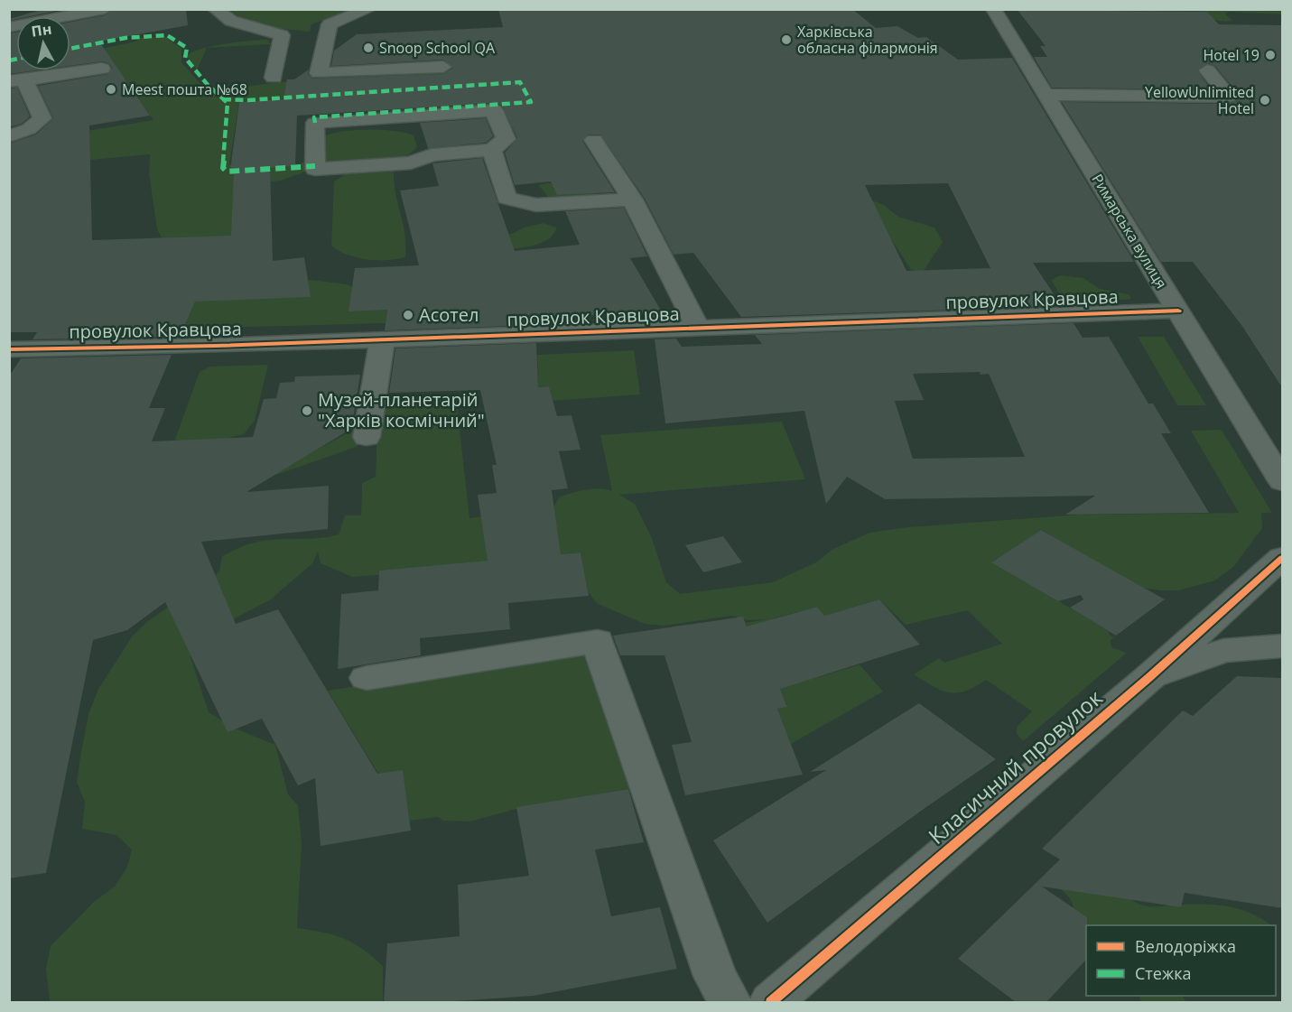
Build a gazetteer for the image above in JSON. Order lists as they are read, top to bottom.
{
  "streets": {
    "street": ["Римарська вулиця", "провулок Кравцова", "Класичний провулок"]
  },
  "crossings": [
    ["Римарська вулиця", "провулок Кравцова"]
  ],
  "places": [
    "Харківська обласна філармонія",
    "Snoop School QA",
    "Hotel 19",
    "Meest пошта №68",
    "YellowUnlimited Hotel",
    "Асотел",
    "Музей-планетарій \"Харків космічний\""
  ],
  "legend": ["Велодоріжка", "Стежка"],
  "north": "top"
}
